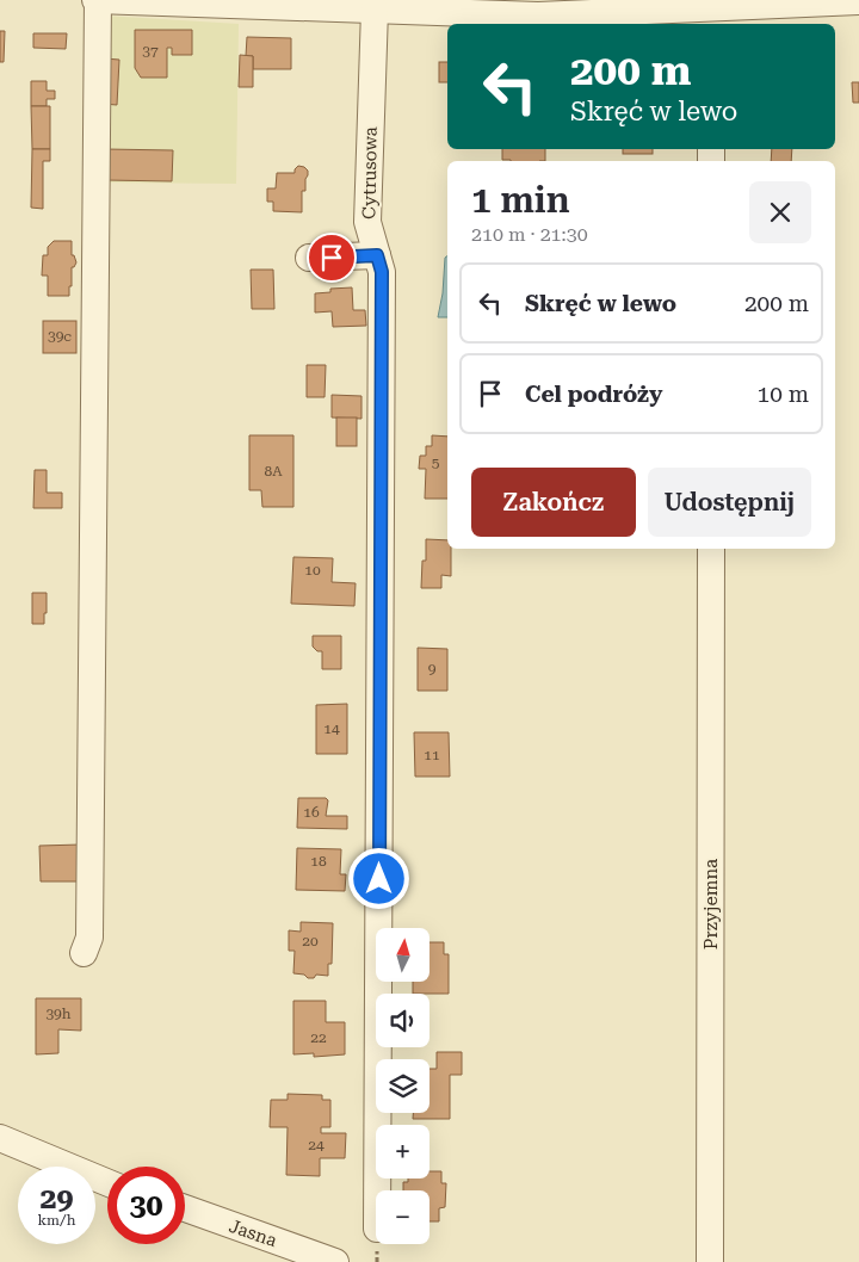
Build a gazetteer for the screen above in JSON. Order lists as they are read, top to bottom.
{
  "streets": {
    "street": ["Cytrusowa", "Przyjemna", "Jasna"]
  },
  "house_numbers": [
    "37",
    "39c",
    "5",
    "8A",
    "10",
    "9",
    "14",
    "11",
    "16",
    "18",
    "20",
    "39h",
    "22",
    "24"
  ],
  "north": "top",
  "page": {
    "turn": ["200 m", "Skręć w lewo"],
    "heading": ["1 min", "210 m · 21:30"],
    "list": [
      {
        "name": "Skręć w lewo",
        "value": "200 m"
      },
      {
        "name": "Cel podróży",
        "value": "10 m"
      }
    ],
    "buttons": ["Zakończ", "Udostępnij"],
    "map_buttons": ["+", "−"],
    "speed": "29 km/h",
    "limit": "30"
  }
}
